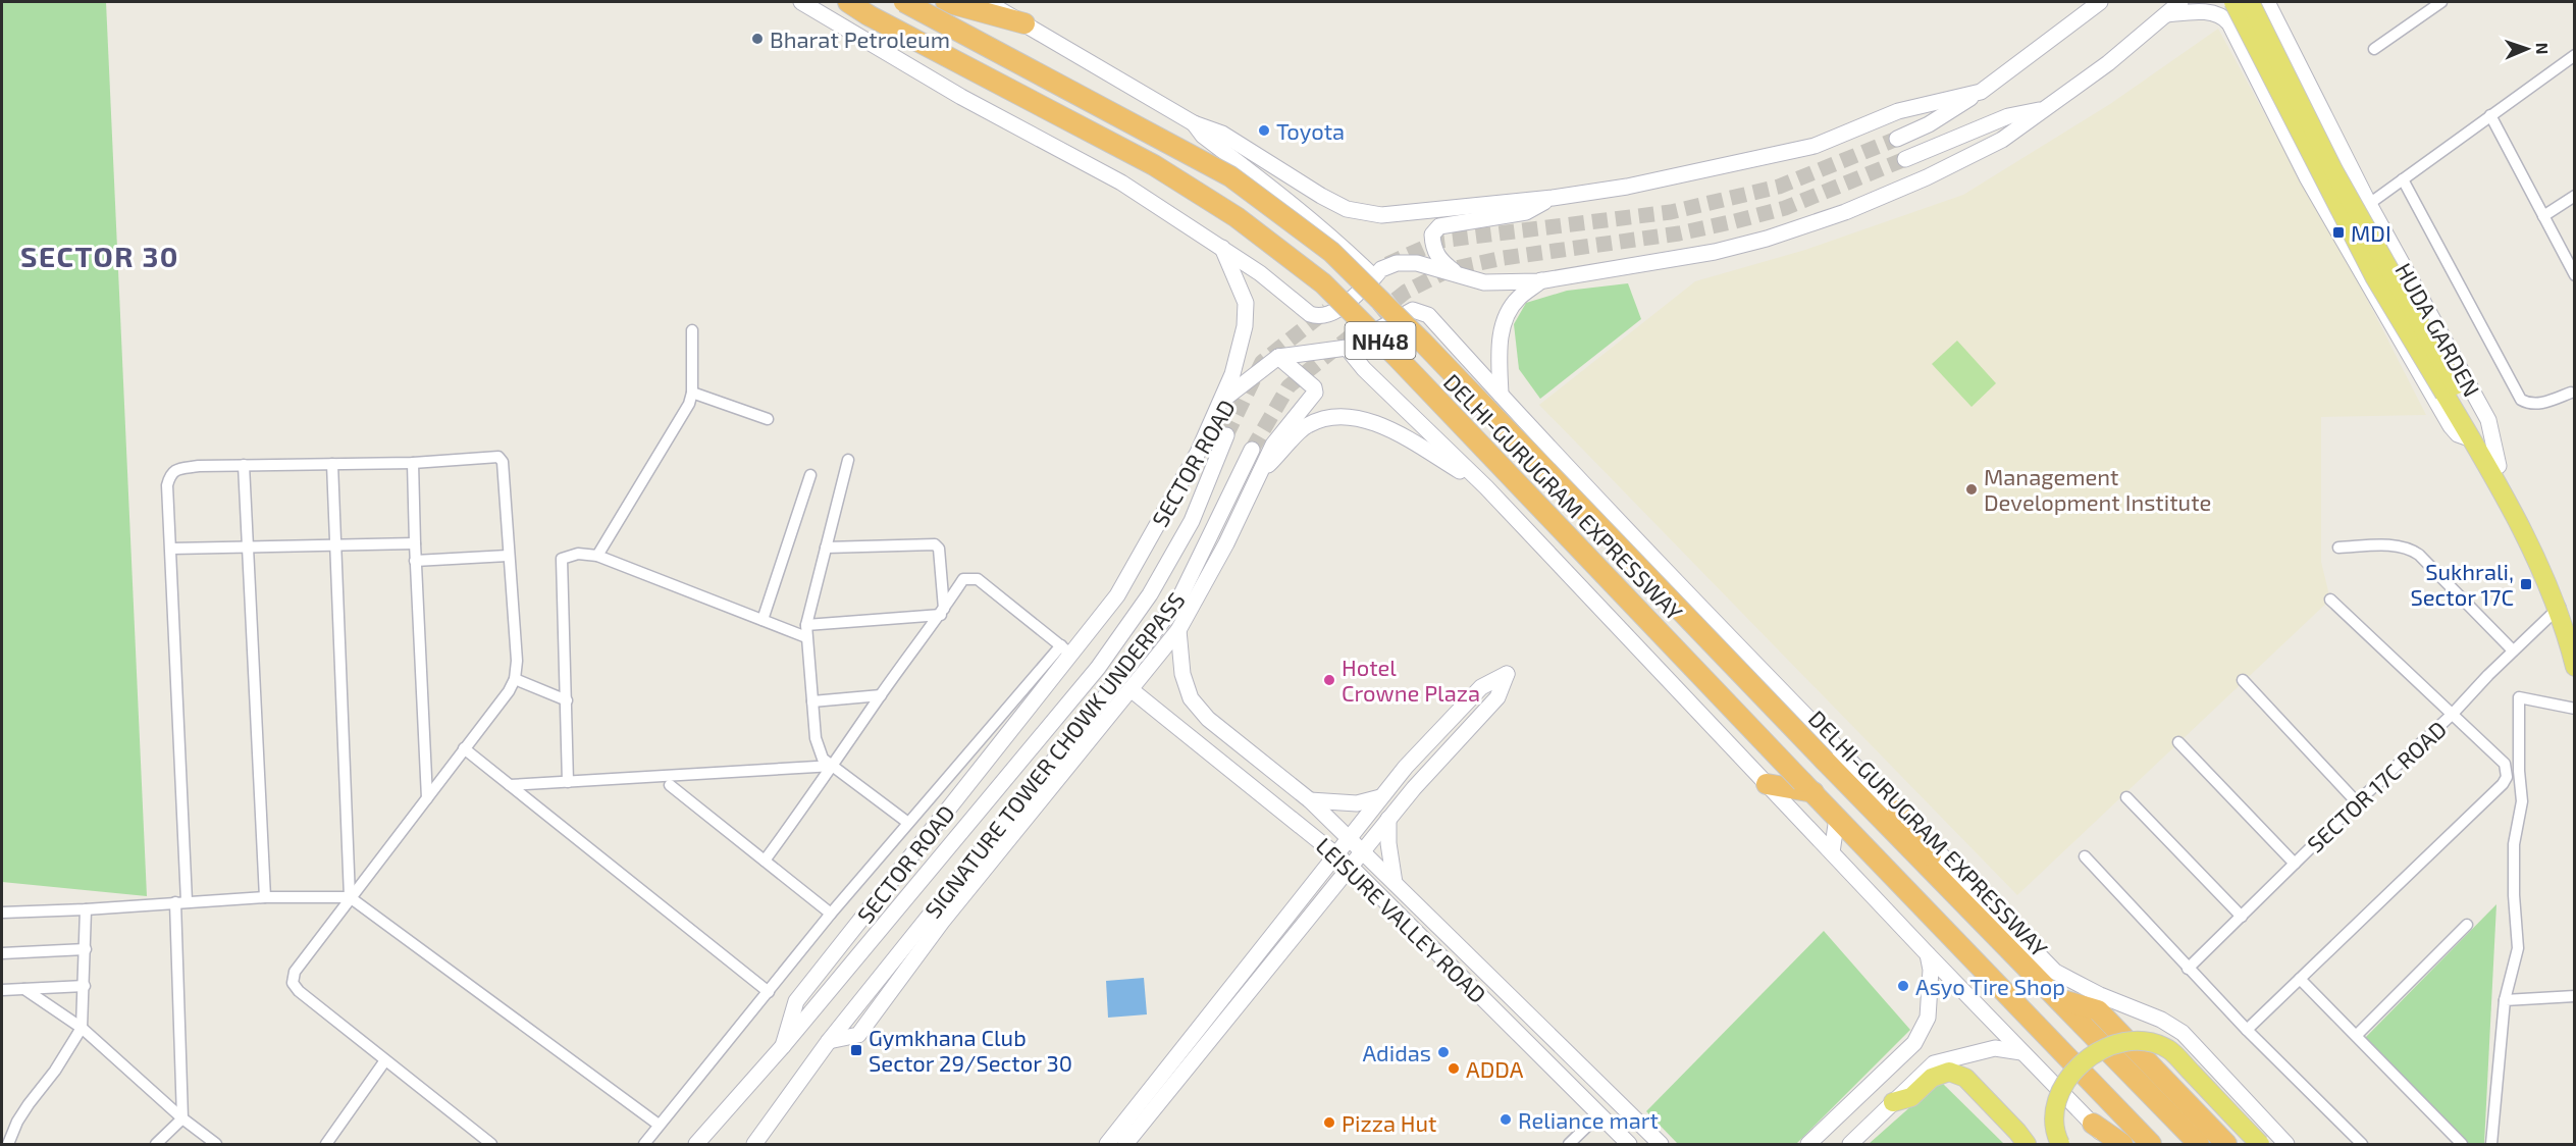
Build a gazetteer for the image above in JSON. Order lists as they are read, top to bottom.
{
  "streets": {
    "highway": ["NH48", "DELHI-GURUGRAM EXPRESSWAY"],
    "street": [
      "HUDA GARDEN",
      "SECTOR ROAD",
      "SIGNATURE TOWER CHOWK UNDERPASS",
      "SECTOR 17C ROAD",
      "LEISURE VALLEY ROAD"
    ]
  },
  "crossings": [
    ["SECTOR ROAD", "SIGNATURE TOWER CHOWK UNDERPASS"]
  ],
  "districts": ["SECTOR 30"],
  "places": {
    "other": [
      "Bharat Petroleum",
      "Toyota",
      "Management Development Institute",
      "Hotel Crowne Plaza",
      "Asyo Tire Shop",
      "Adidas",
      "ADDA",
      "Reliance mart",
      "Pizza Hut"
    ],
    "transit": ["MDI", "Sukhrali, Sector 17C", "Gymkhana Club Sector 29/Sector 30"]
  },
  "north": "right"
}
